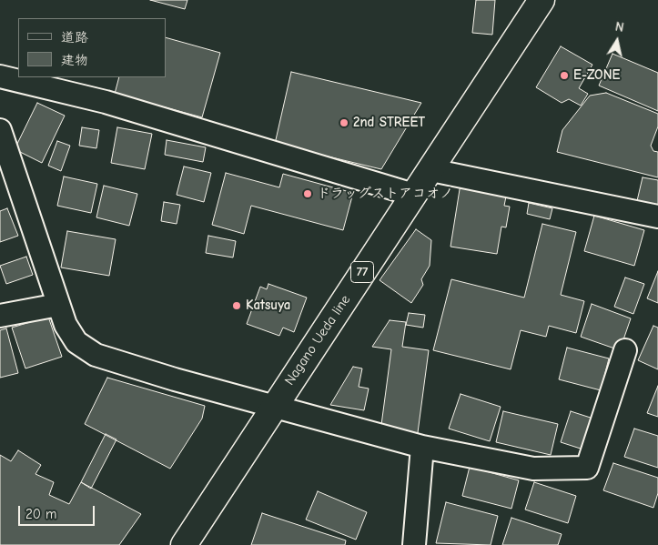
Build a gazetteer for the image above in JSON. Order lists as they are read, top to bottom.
{
  "streets": {
    "main road": ["77", "Nagano Ueda line"]
  },
  "places": [
    "E-ZONE",
    "2nd STREET",
    "ドラッグストアコオノ",
    "Katsuya"
  ],
  "legend": ["道路", "建物"],
  "scale_bar": "20 m",
  "north": "top"
}
